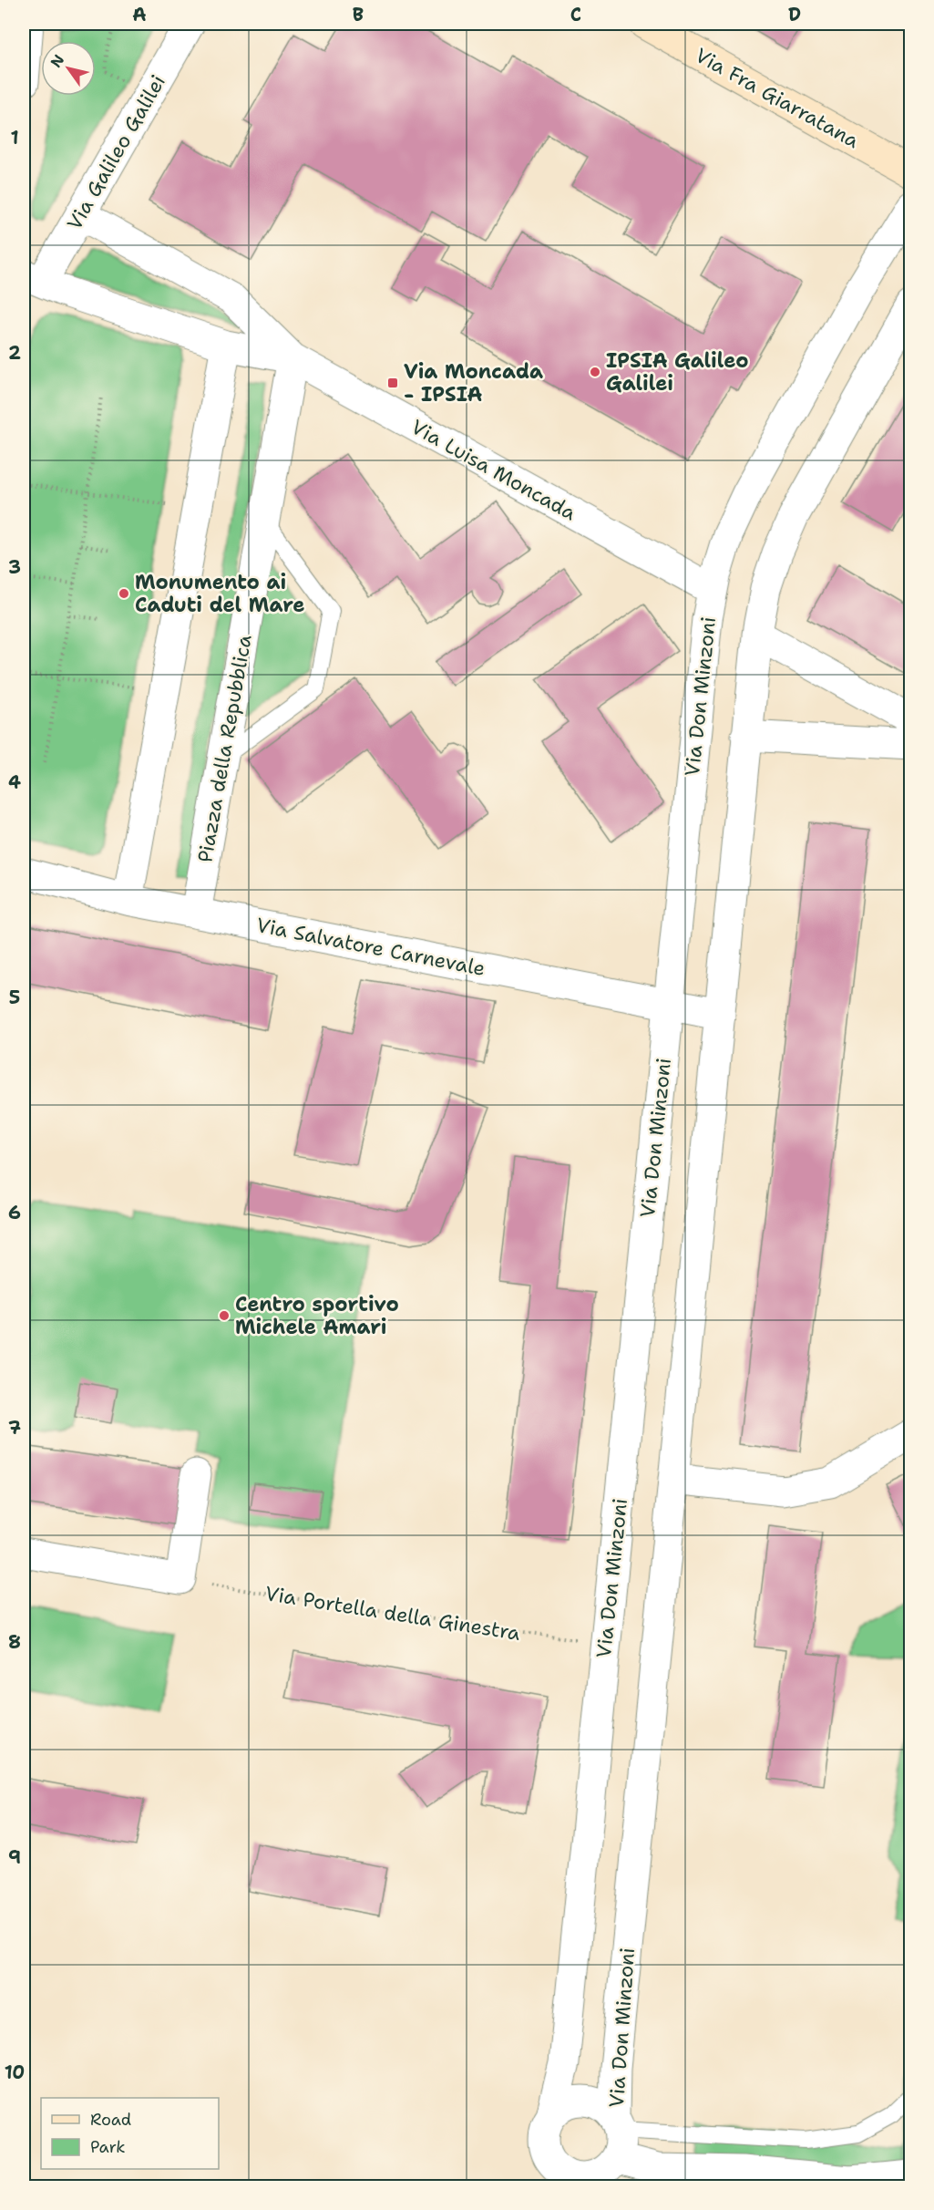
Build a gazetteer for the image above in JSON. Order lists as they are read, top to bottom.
{
  "streets": {
    "main road": ["Via Fra Giarratana"],
    "street": [
      "Via Galileo Galilei",
      "Via Luisa Moncada",
      "Via Don Minzoni",
      "Piazza della Repubblica",
      "Via Salvatore Carnevale"
    ],
    "path": ["Via Portella della Ginestra"]
  },
  "crossings": [
    ["Via Galileo Galilei", "Via Luisa Moncada"],
    ["Via Luisa Moncada", "Via Don Minzoni"],
    ["Via Luisa Moncada", "Piazza della Repubblica"],
    ["Via Don Minzoni", "Via Salvatore Carnevale"],
    ["Via Don Minzoni", "Via Portella della Ginestra"],
    ["Piazza della Repubblica", "Via Salvatore Carnevale"]
  ],
  "places": {
    "other": ["IPSIA Galileo Galilei", "Monumento ai Caduti del Mare", "Centro sportivo Michele Amari"],
    "transit": ["Via Moncada - IPSIA"]
  },
  "legend": ["Road", "Park"],
  "north": "top left",
  "grid": {
    "columns": [
      "A",
      "B",
      "C",
      "D"
    ],
    "rows": [
      "1",
      "2",
      "3",
      "4",
      "5",
      "6",
      "7",
      "8",
      "9",
      "10"
    ]
  }
}
